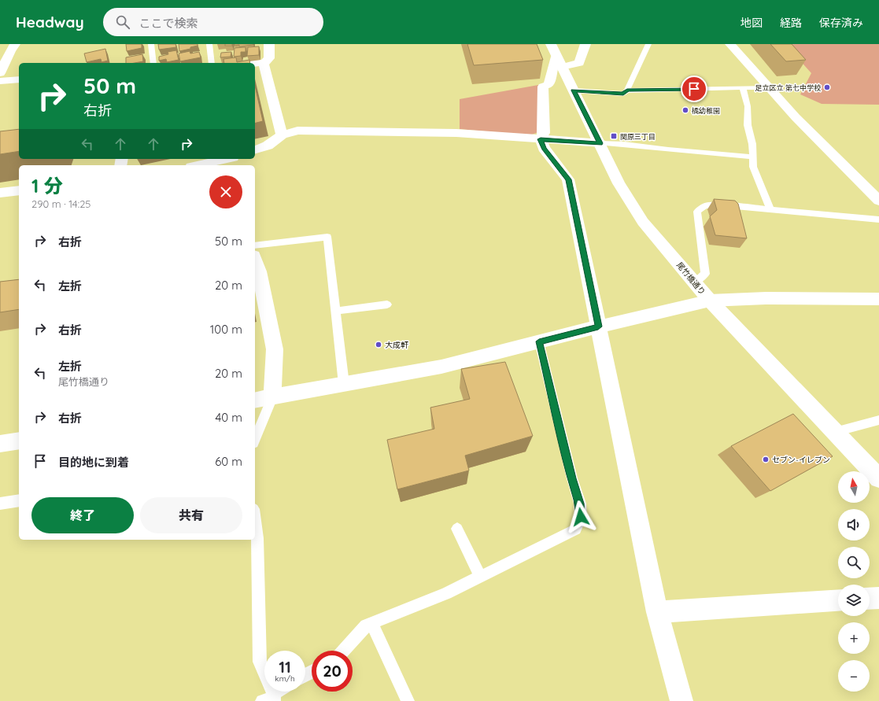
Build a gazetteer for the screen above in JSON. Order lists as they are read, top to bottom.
{
  "streets": {
    "street": ["尾竹橋通り"]
  },
  "places": {
    "other": [
      "足立区立 第七中学校",
      "橘幼稚園",
      "大成軒",
      "セブン-イレブン"
    ],
    "transit": ["関原三丁目"]
  },
  "north": "top",
  "page": {
    "header": "Headway",
    "search": "ここで検索",
    "nav": ["地図", "経路", "保存済み"],
    "turn": ["50 m", "右折"],
    "heading": ["1 分", "290 m · 14:25"],
    "list": [
      {
        "name": "右折",
        "value": "50 m"
      },
      {
        "name": "左折",
        "value": "20 m"
      },
      {
        "name": "右折",
        "value": "100 m"
      },
      {
        "name": "左折",
        "note": "尾竹橋通り",
        "value": "20 m"
      },
      {
        "name": "右折",
        "value": "40 m"
      },
      {
        "name": "目的地に到着",
        "value": "60 m"
      }
    ],
    "map_buttons": ["+", "−"],
    "buttons": ["終了", "共有"],
    "speed": "11 km/h",
    "limit": "20"
  }
}
